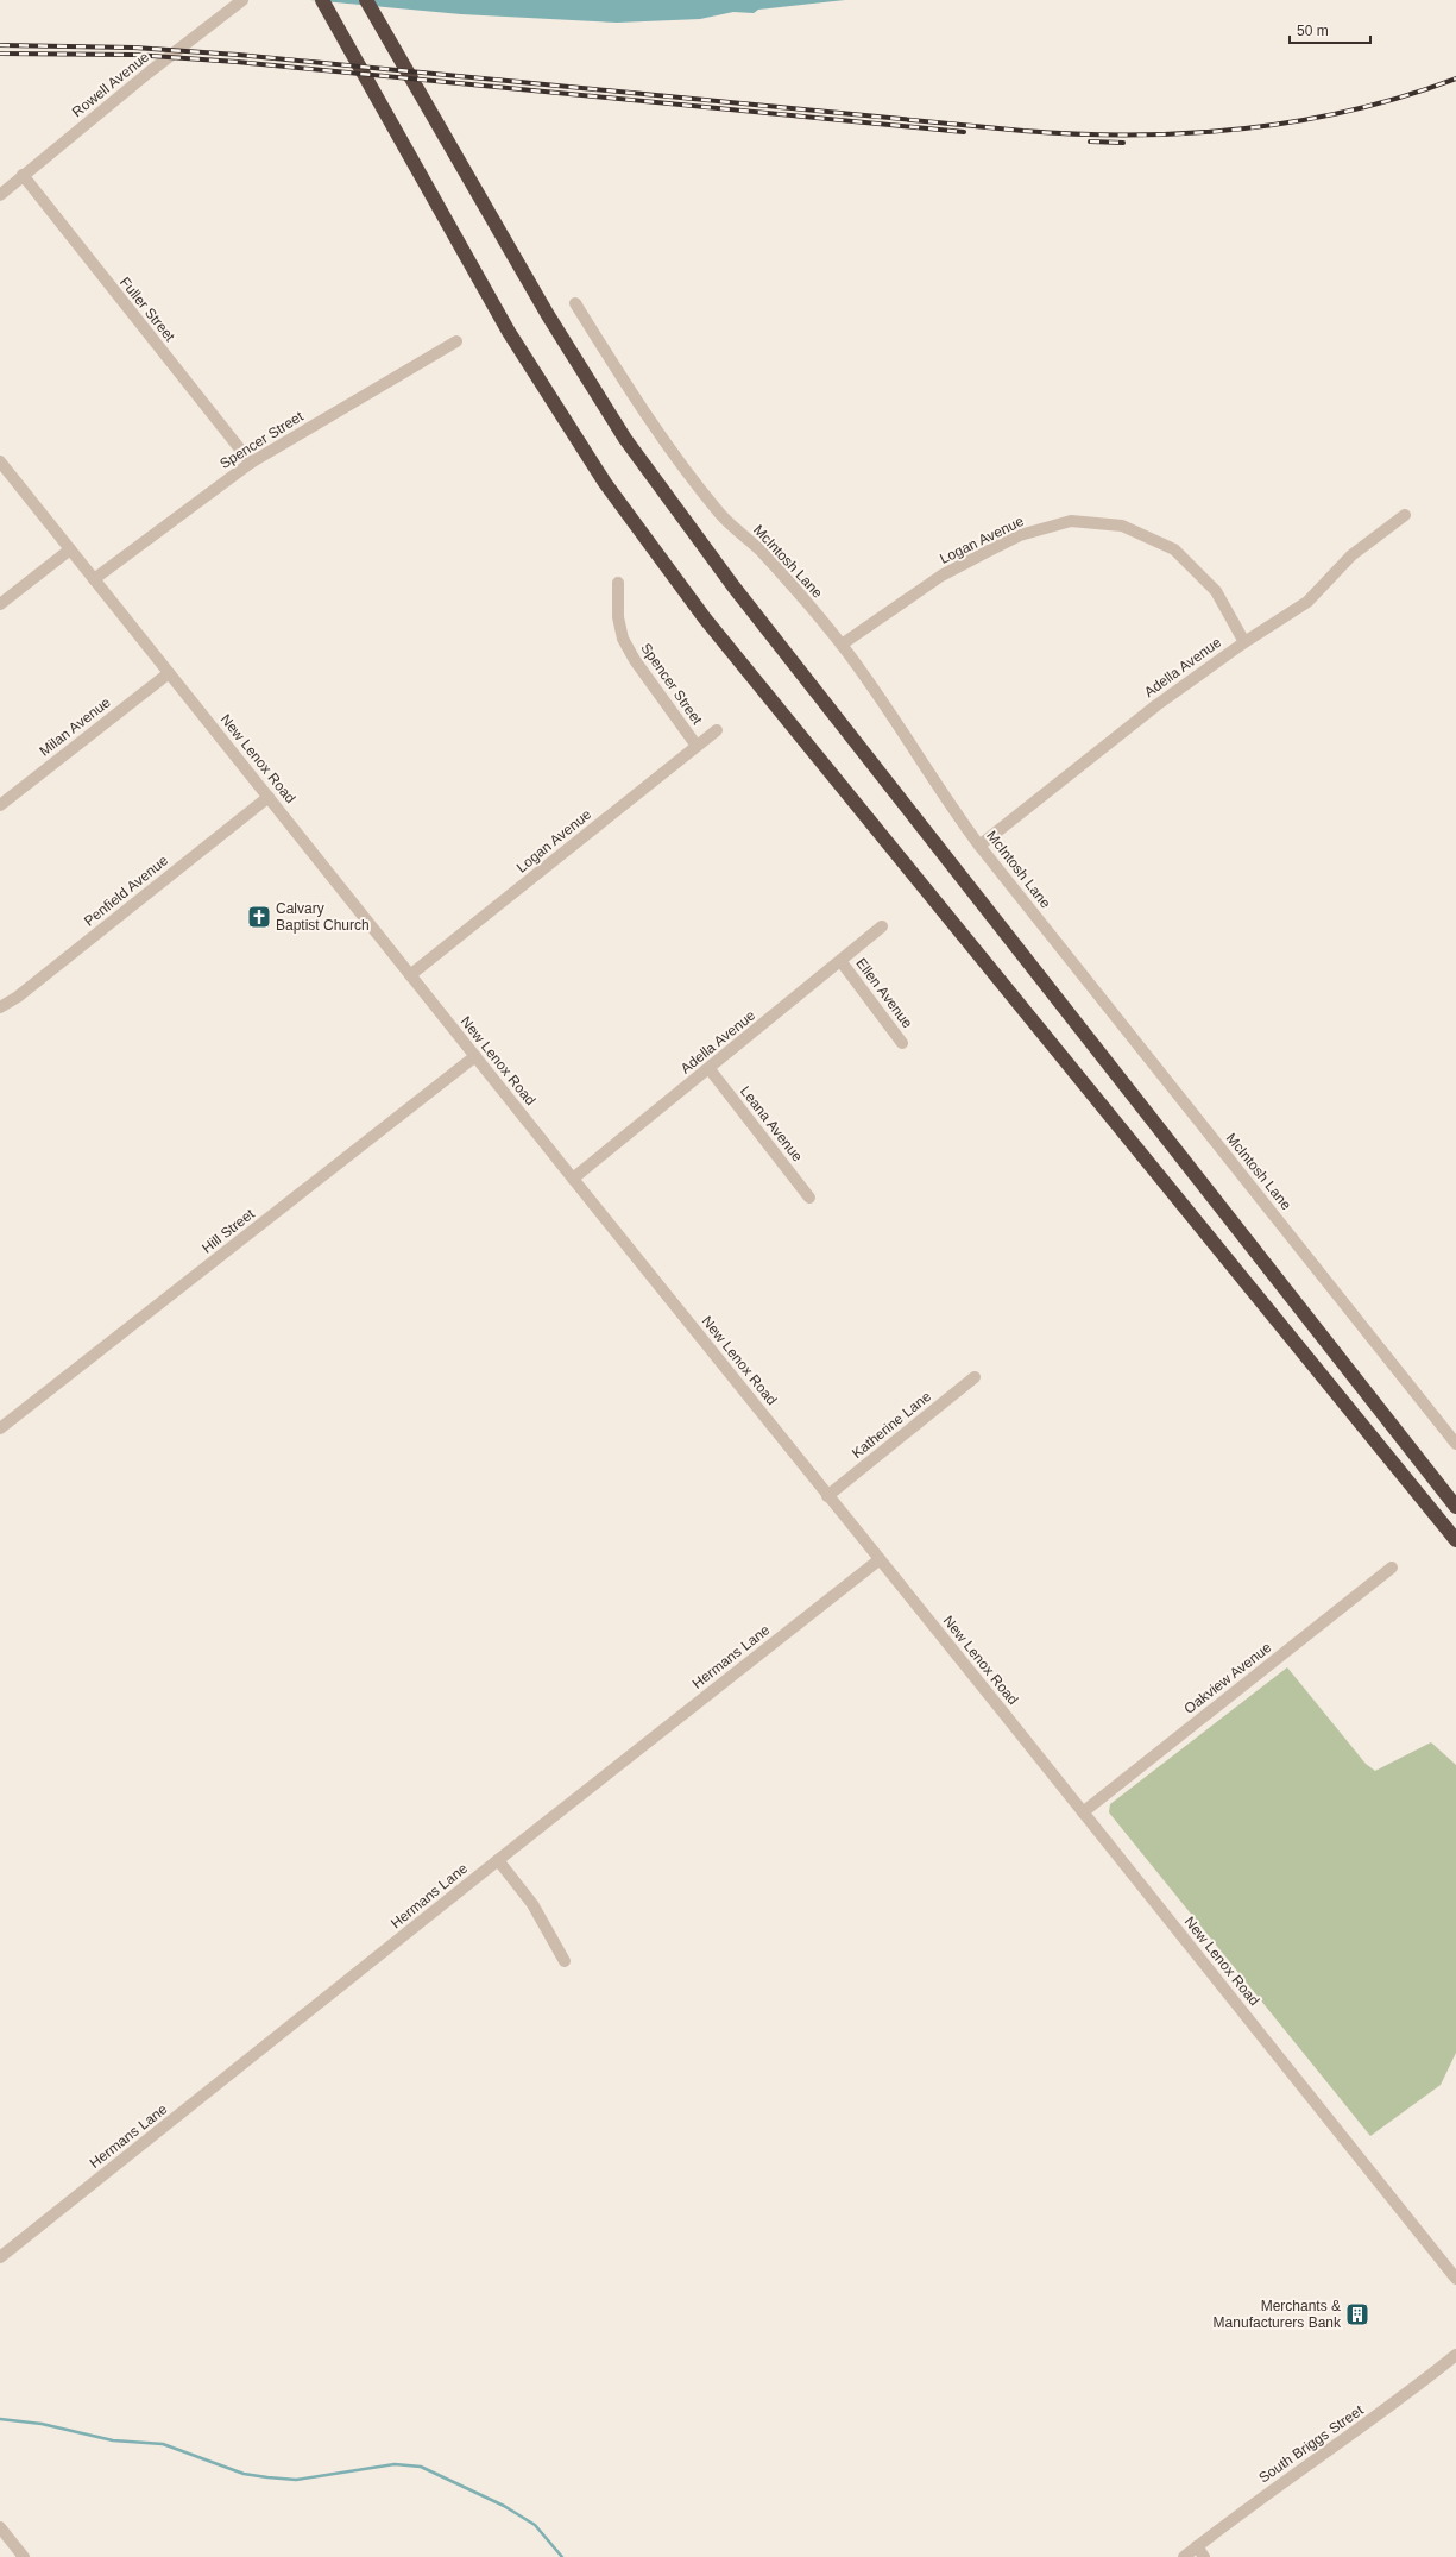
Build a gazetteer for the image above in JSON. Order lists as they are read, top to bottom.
{
  "streets": {
    "street": [
      "Rowell Avenue",
      "Fuller Street",
      "Spencer Street",
      "Logan Avenue",
      "McIntosh Lane",
      "Adella Avenue",
      "Milan Avenue",
      "New Lenox Road",
      "Penfield Avenue",
      "Ellen Avenue",
      "Leana Avenue",
      "Hill Street",
      "Katherine Lane",
      "Hermans Lane",
      "Oakview Avenue",
      "South Briggs Street"
    ]
  },
  "crossings": [
    ["Rowell Avenue", "Fuller Street"],
    ["Fuller Street", "Spencer Street"],
    ["Spencer Street", "Logan Avenue"],
    ["Spencer Street", "New Lenox Road"],
    ["Logan Avenue", "McIntosh Lane"],
    ["Logan Avenue", "Adella Avenue"],
    ["Logan Avenue", "New Lenox Road"],
    ["McIntosh Lane", "Adella Avenue"],
    ["Adella Avenue", "New Lenox Road"],
    ["Adella Avenue", "Ellen Avenue"],
    ["Adella Avenue", "Leana Avenue"],
    ["Milan Avenue", "New Lenox Road"],
    ["New Lenox Road", "Penfield Avenue"],
    ["New Lenox Road", "Hill Street"],
    ["New Lenox Road", "Katherine Lane"],
    ["New Lenox Road", "Hermans Lane"],
    ["New Lenox Road", "Oakview Avenue"]
  ],
  "places": {
    "church": ["Calvary Baptist Church"],
    "building": ["Merchants & Manufacturers Bank"]
  },
  "scale_bar": "50 m"
}
